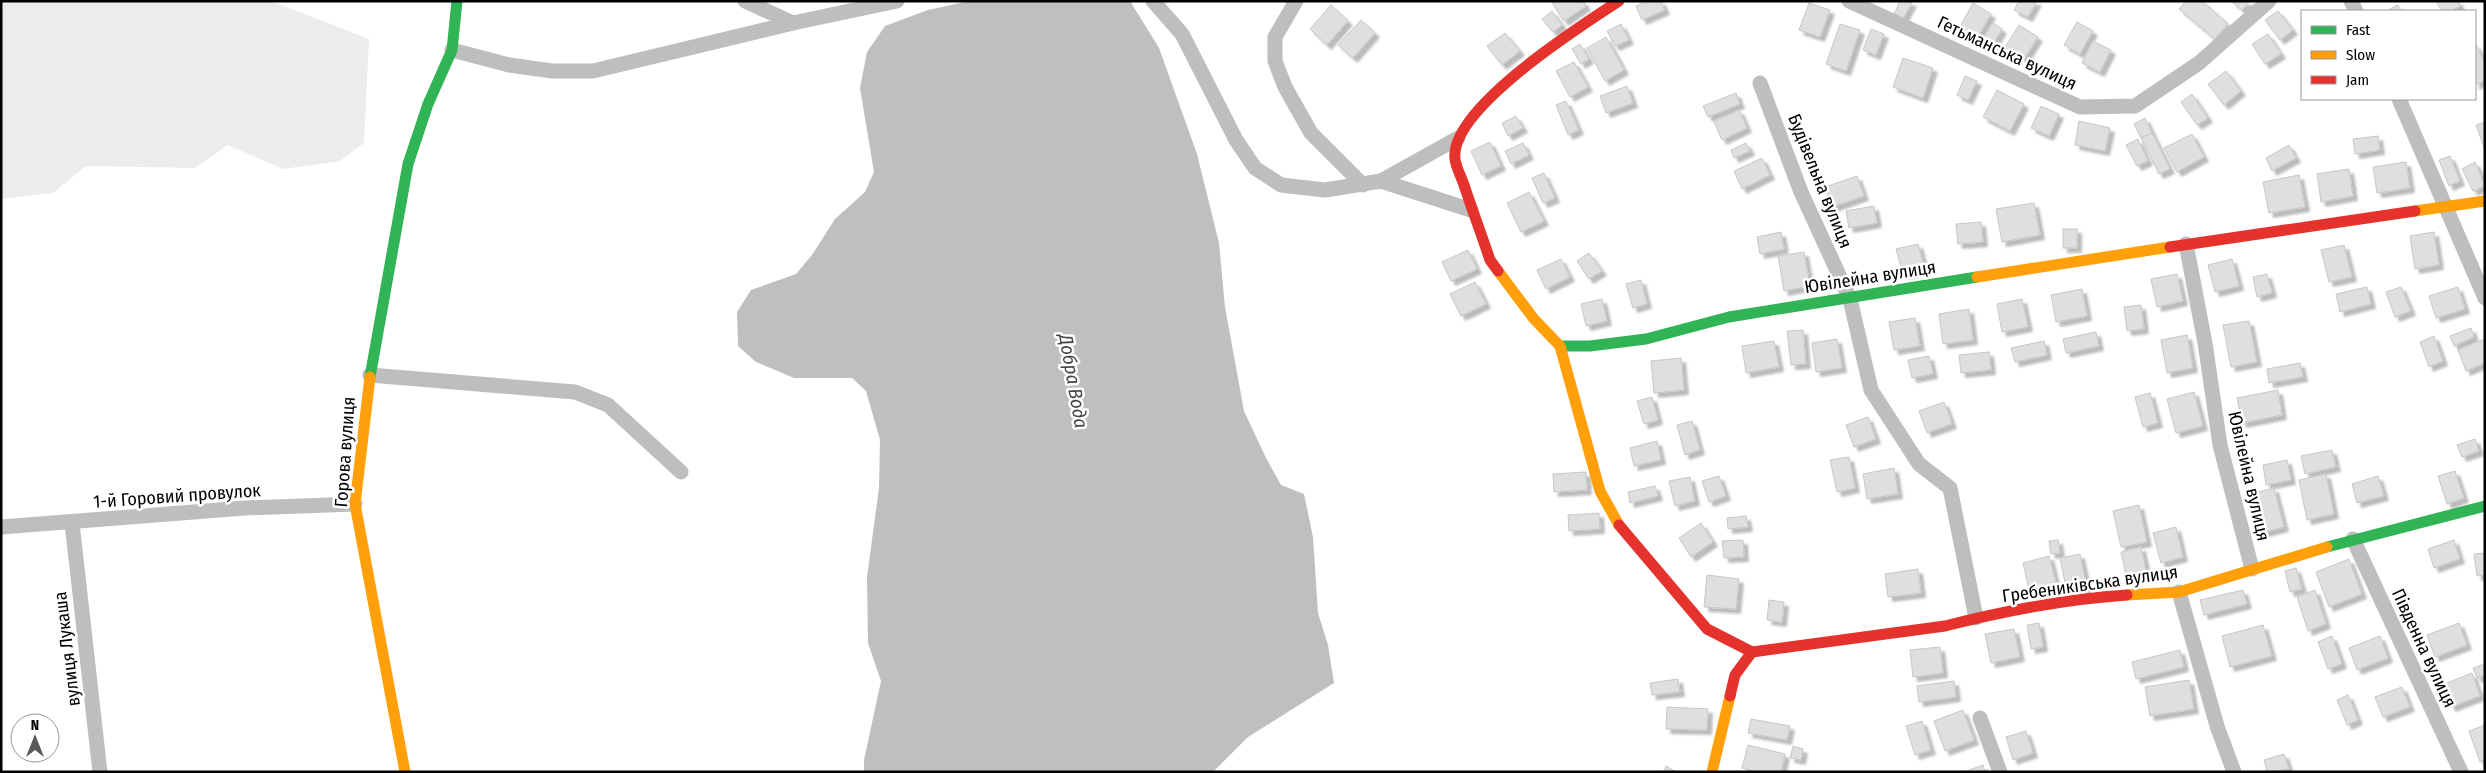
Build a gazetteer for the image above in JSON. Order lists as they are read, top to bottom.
{
  "streets": {
    "street": [
      "Гетьманська вулиця",
      "Будівельна вулиця",
      "Ювілейна вулиця",
      "Горова вулиця",
      "1-й Горовий провулок",
      "Гребениківська вулиця",
      "Південна вулиця",
      "вулиця Лукаша"
    ]
  },
  "crossings": [
    ["Будівельна вулиця", "Ювілейна вулиця"],
    ["Будівельна вулиця", "Гребениківська вулиця"],
    ["Ювілейна вулиця", "Гребениківська вулиця"],
    ["Горова вулиця", "1-й Горовий провулок"],
    ["1-й Горовий провулок", "вулиця Лукаша"],
    ["Гребениківська вулиця", "Південна вулиця"]
  ],
  "water": ["Добра Вода"],
  "legend": ["Fast", "Slow", "Jam"],
  "north": "top"
}
